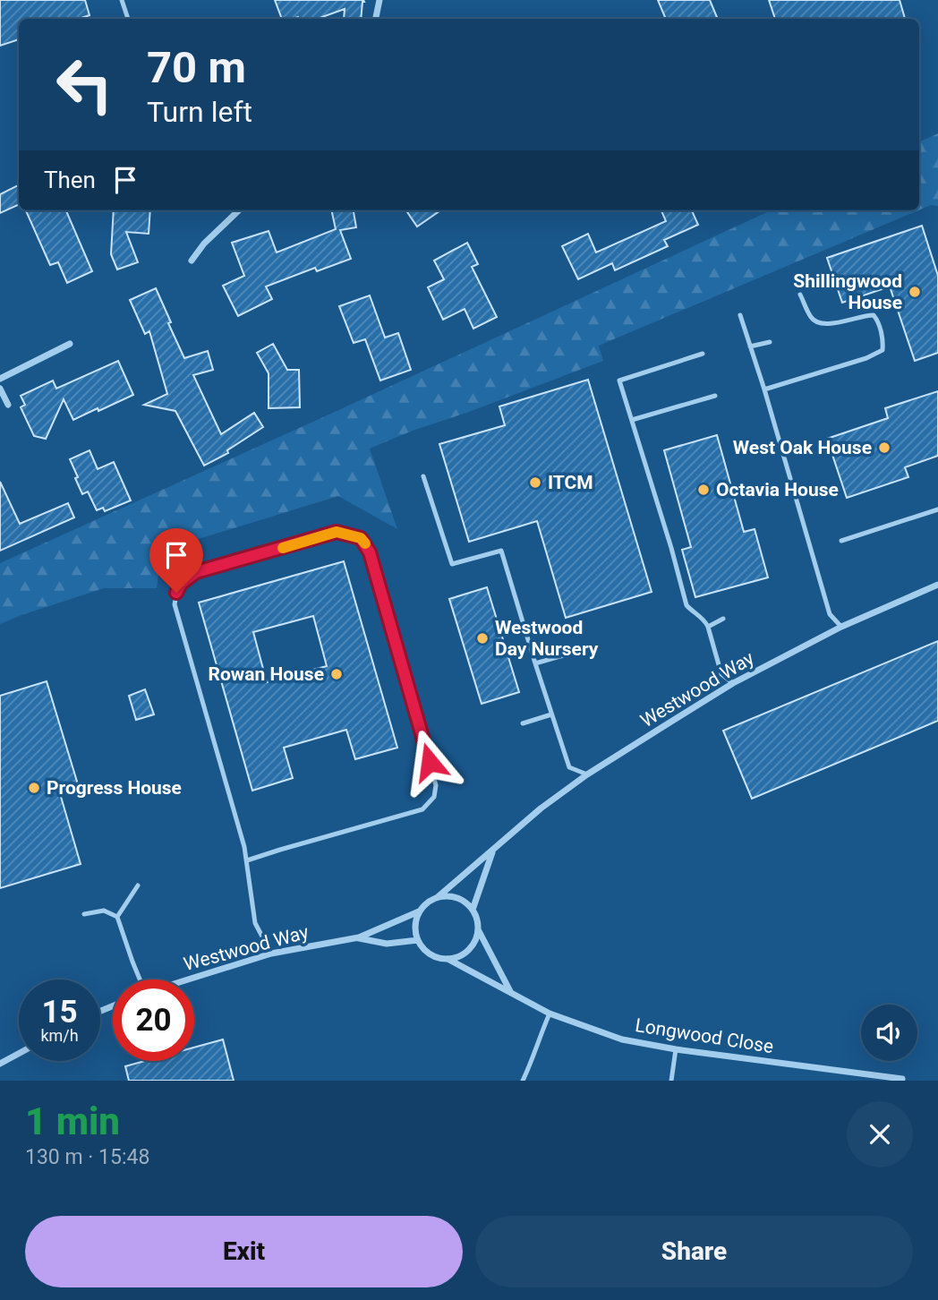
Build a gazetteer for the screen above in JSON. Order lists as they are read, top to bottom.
{
  "streets": {
    "street": ["Westwood Way", "Longwood Close"]
  },
  "crossings": [
    ["Westwood Way", "Longwood Close"]
  ],
  "places": [
    "Shillingwood House",
    "West Oak House",
    "ITCM",
    "Octavia House",
    "Westwood Day Nursery",
    "Rowan House",
    "Progress House"
  ],
  "page": {
    "turn": ["70 m", "Turn left"],
    "then": "Then",
    "speed": "15 km/h",
    "limit": "20",
    "heading": ["1 min", "130 m · 15:48"],
    "buttons": ["Exit", "Share"]
  }
}
